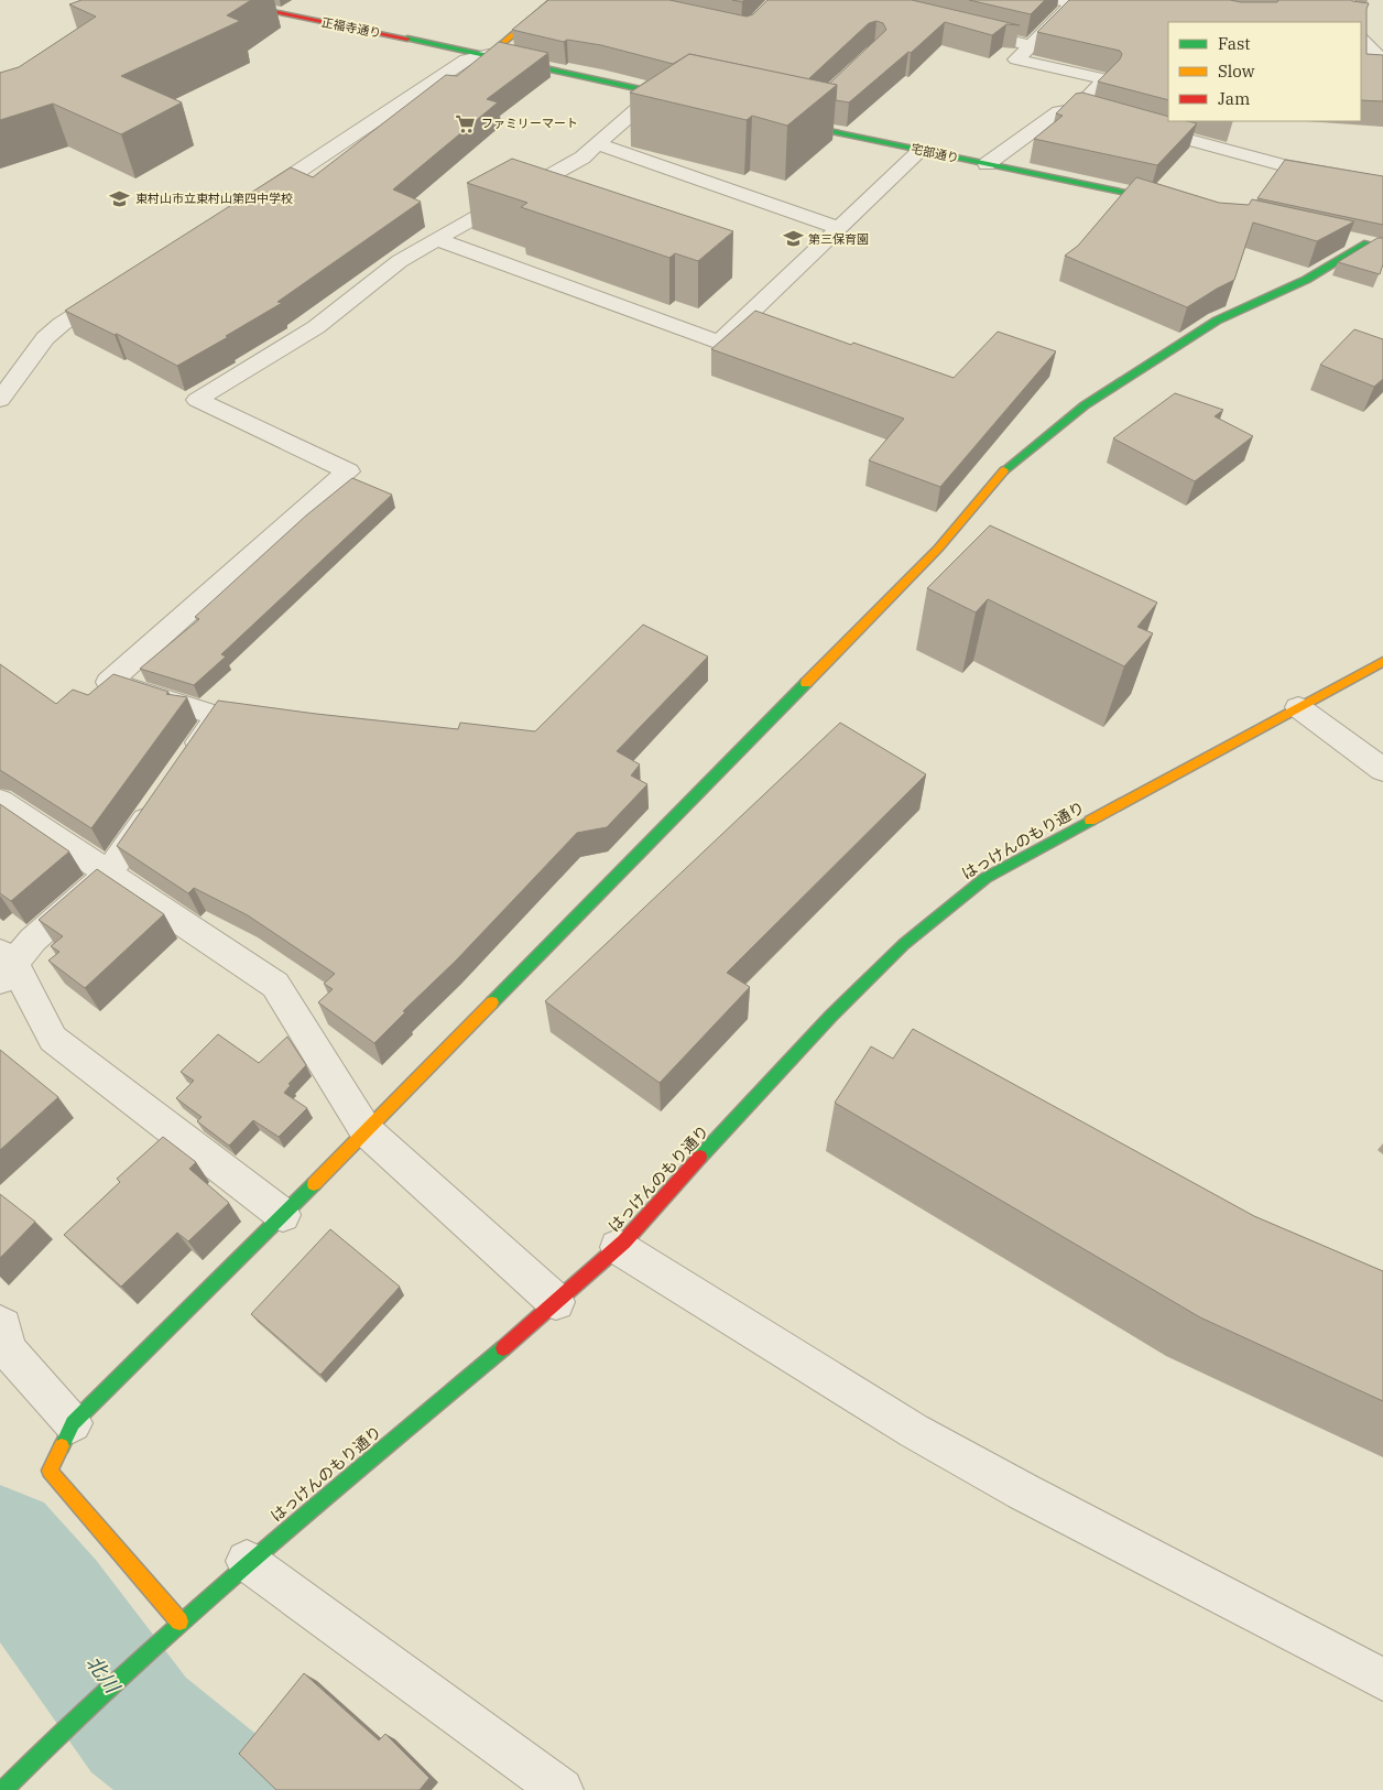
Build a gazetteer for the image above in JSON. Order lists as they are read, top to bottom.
{
  "streets": {
    "street": ["正福寺通り", "宅部通り", "はっけんのもり通り"]
  },
  "water": ["北川"],
  "places": {
    "supermarket": ["ファミリーマート"],
    "school or university": ["東村山市立東村山第四中学校", "第三保育園"]
  },
  "legend": ["Fast", "Slow", "Jam"]
}
